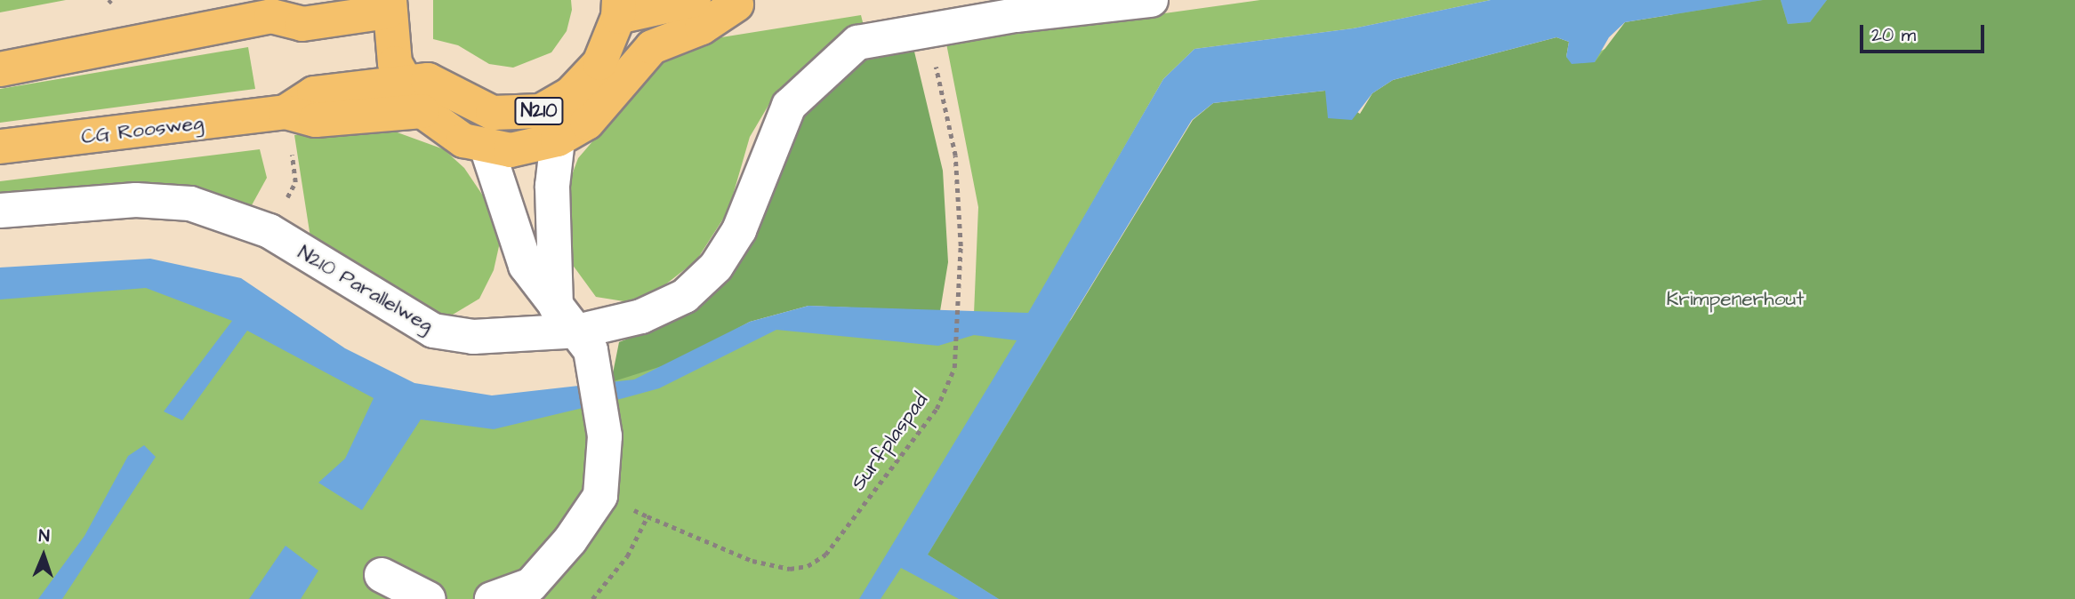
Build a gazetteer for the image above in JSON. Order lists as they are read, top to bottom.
{
  "streets": {
    "main road": ["N210", "CG Roosweg"],
    "street": ["N210 Parallelweg"],
    "path": ["Surfplaspad"]
  },
  "crossings": [
    ["N210", "CG Roosweg"]
  ],
  "parks": ["Krimpenerhout"],
  "scale_bar": "20 m",
  "north": "top"
}
